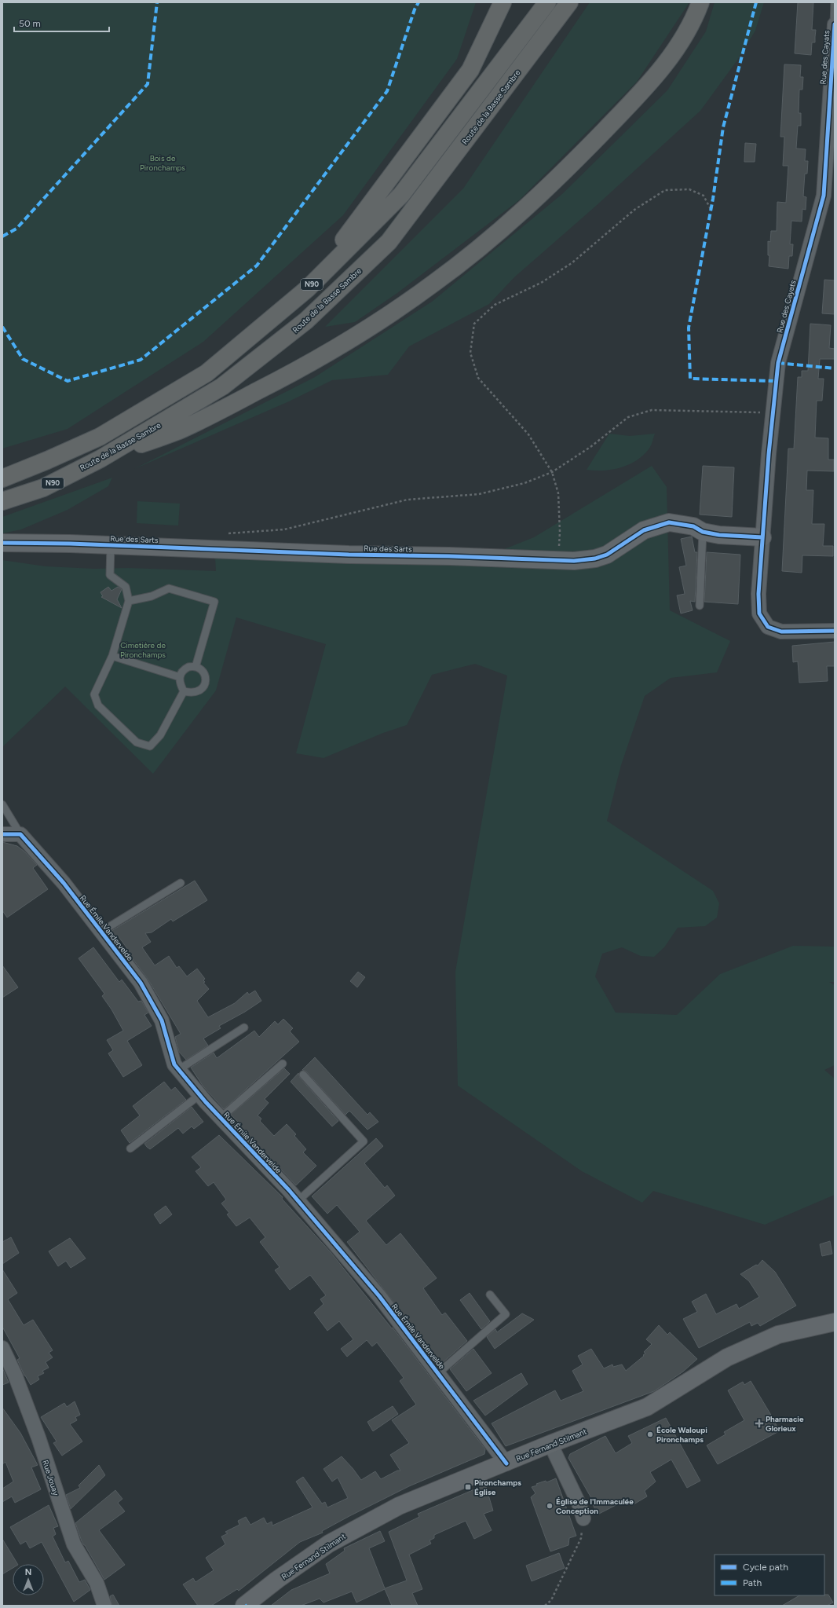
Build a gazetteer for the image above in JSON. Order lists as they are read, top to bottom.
{
  "streets": {
    "highway": ["Route de la Basse Sambre", "N90"],
    "street": [
      "Rue des Cayats",
      "Rue des Sarts",
      "Rue Émile Vandervelde",
      "Rue Fernand Stilmant",
      "Rue Jouay"
    ]
  },
  "crossings": [
    ["Rue des Cayats", "Rue des Sarts"],
    ["Rue Émile Vandervelde", "Rue Fernand Stilmant"]
  ],
  "parks": ["Bois de Pironchamps", "Cimetière de Pironchamps"],
  "places": {
    "health": ["Pharmacie Glorieux"],
    "other": ["École Waloupi Pironchamps", "Église de l'Immaculée Conception"],
    "transit": ["Pironchamps Église"]
  },
  "legend": ["Cycle path", "Path"],
  "scale_bar": "50 m",
  "north": "top"
}
